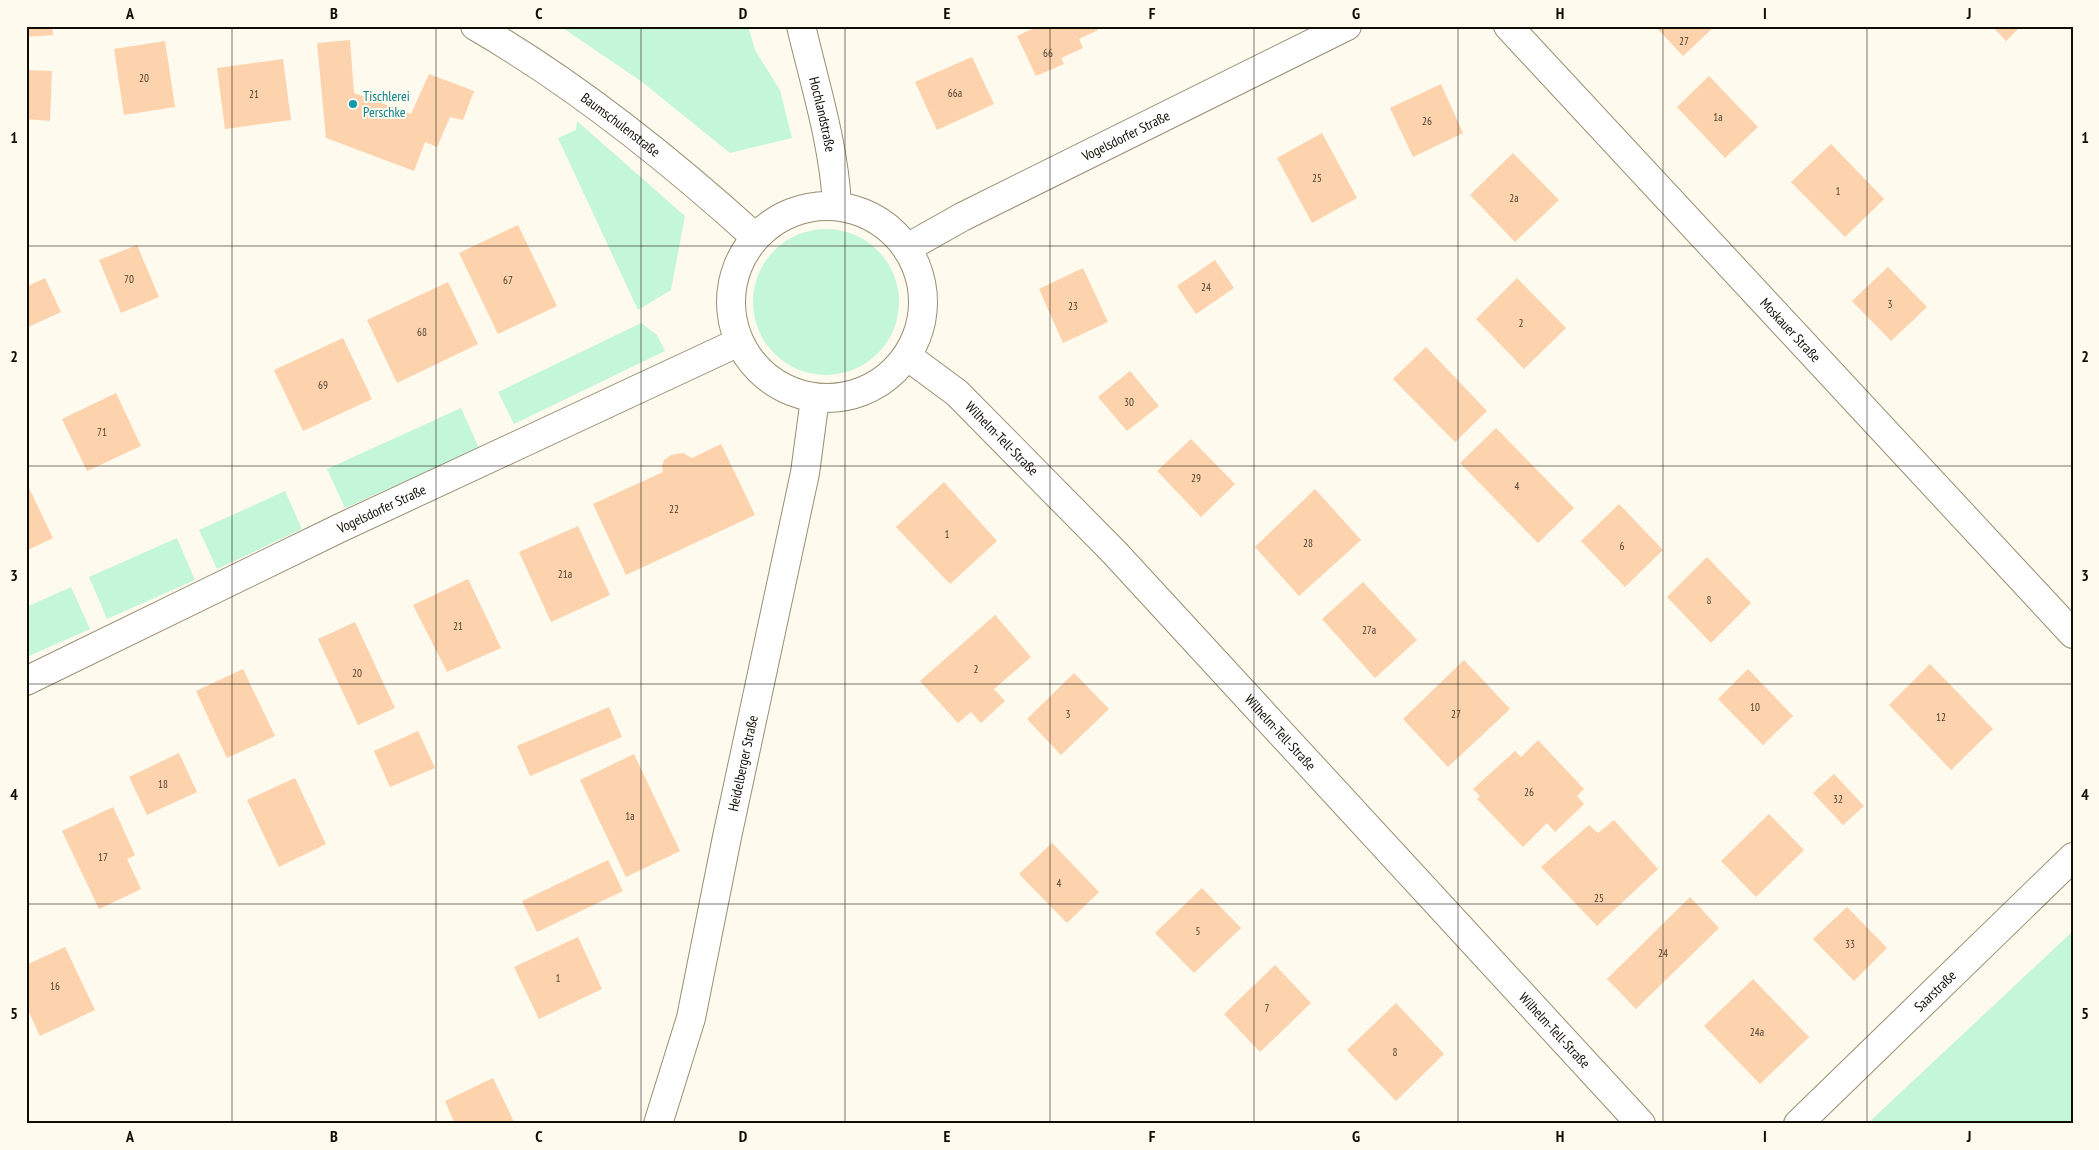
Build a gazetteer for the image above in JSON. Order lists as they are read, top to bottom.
{
  "streets": {
    "street": [
      "Hochlandstraße",
      "Baumschulenstraße",
      "Vogelsdorfer Straße",
      "Moskauer Straße",
      "Wilhelm-Tell-Straße",
      "Heidelberger Straße",
      "Saarstraße"
    ]
  },
  "places": ["Tischlerei Perschke"],
  "house_numbers": [
    "27",
    "66",
    "20",
    "66a",
    "21",
    "1a",
    "26",
    "25",
    "1",
    "2a",
    "70",
    "67",
    "24",
    "3",
    "23",
    "2",
    "68",
    "69",
    "30",
    "71",
    "29",
    "4",
    "22",
    "1",
    "28",
    "6",
    "21a",
    "8",
    "21",
    "27a",
    "2",
    "20",
    "10",
    "3",
    "27",
    "12",
    "18",
    "26",
    "32",
    "1a",
    "17",
    "4",
    "25",
    "5",
    "33",
    "24",
    "1",
    "16",
    "7",
    "24a",
    "8"
  ],
  "grid": {
    "columns": [
      "A",
      "B",
      "C",
      "D",
      "E",
      "F",
      "G",
      "H",
      "I",
      "J"
    ],
    "rows": [
      "1",
      "2",
      "3",
      "4",
      "5"
    ]
  }
}
